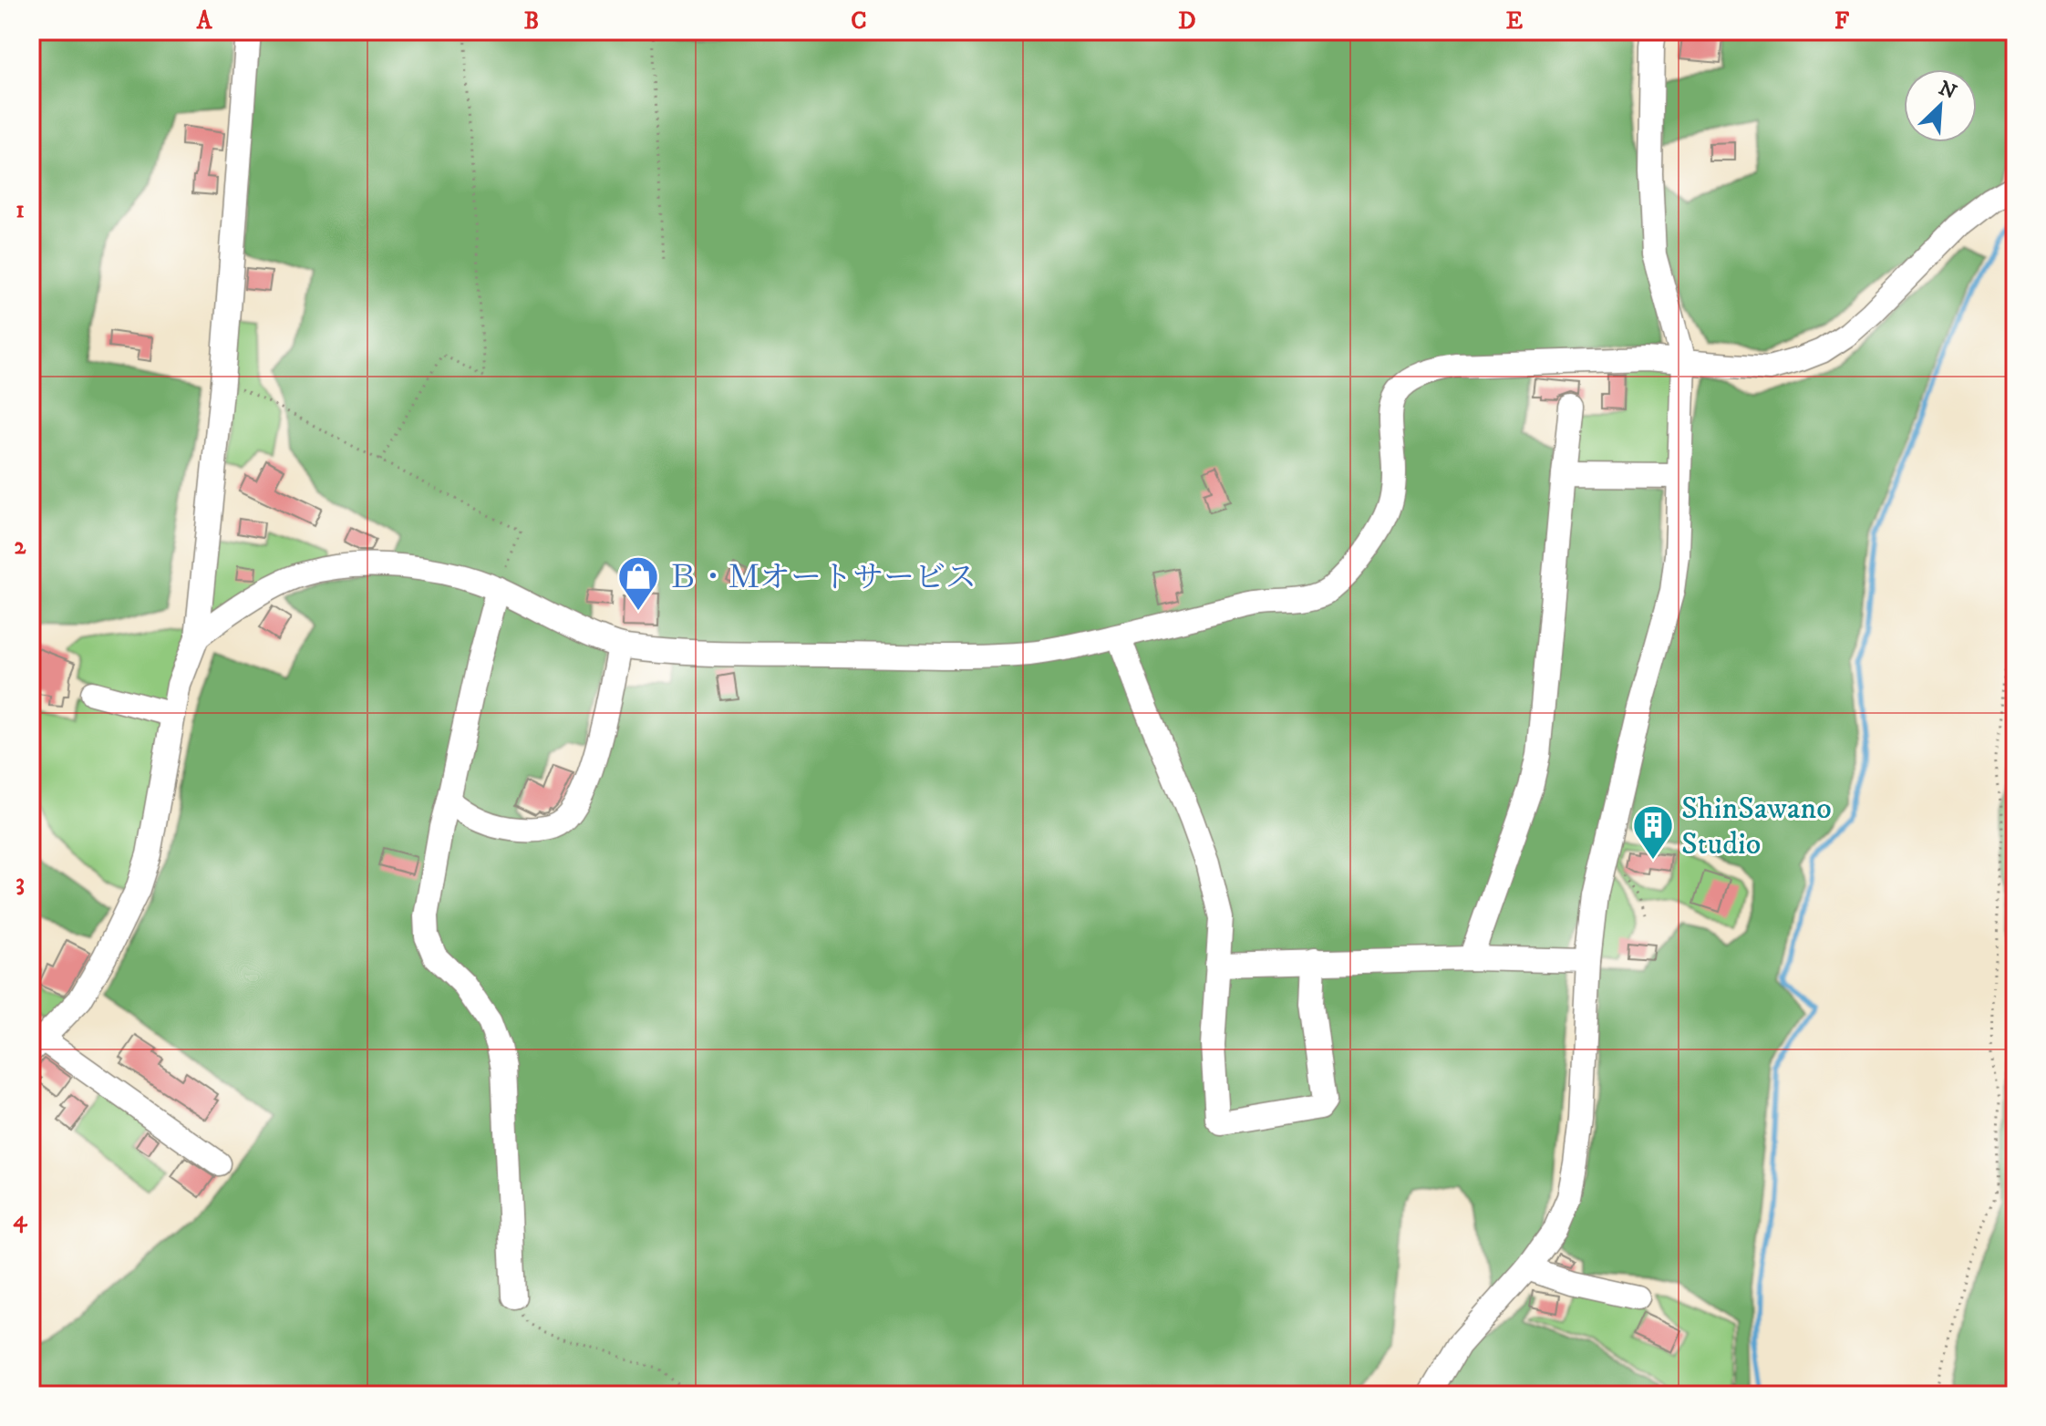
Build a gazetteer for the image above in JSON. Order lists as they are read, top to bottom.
{
  "places": {
    "shop": ["Ｂ・Ｍオートサービス"],
    "building": ["ShinSawano Studio"]
  },
  "north": "top right",
  "grid": {
    "columns": [
      "A",
      "B",
      "C",
      "D",
      "E",
      "F"
    ],
    "rows": [
      "1",
      "2",
      "3",
      "4"
    ]
  }
}
